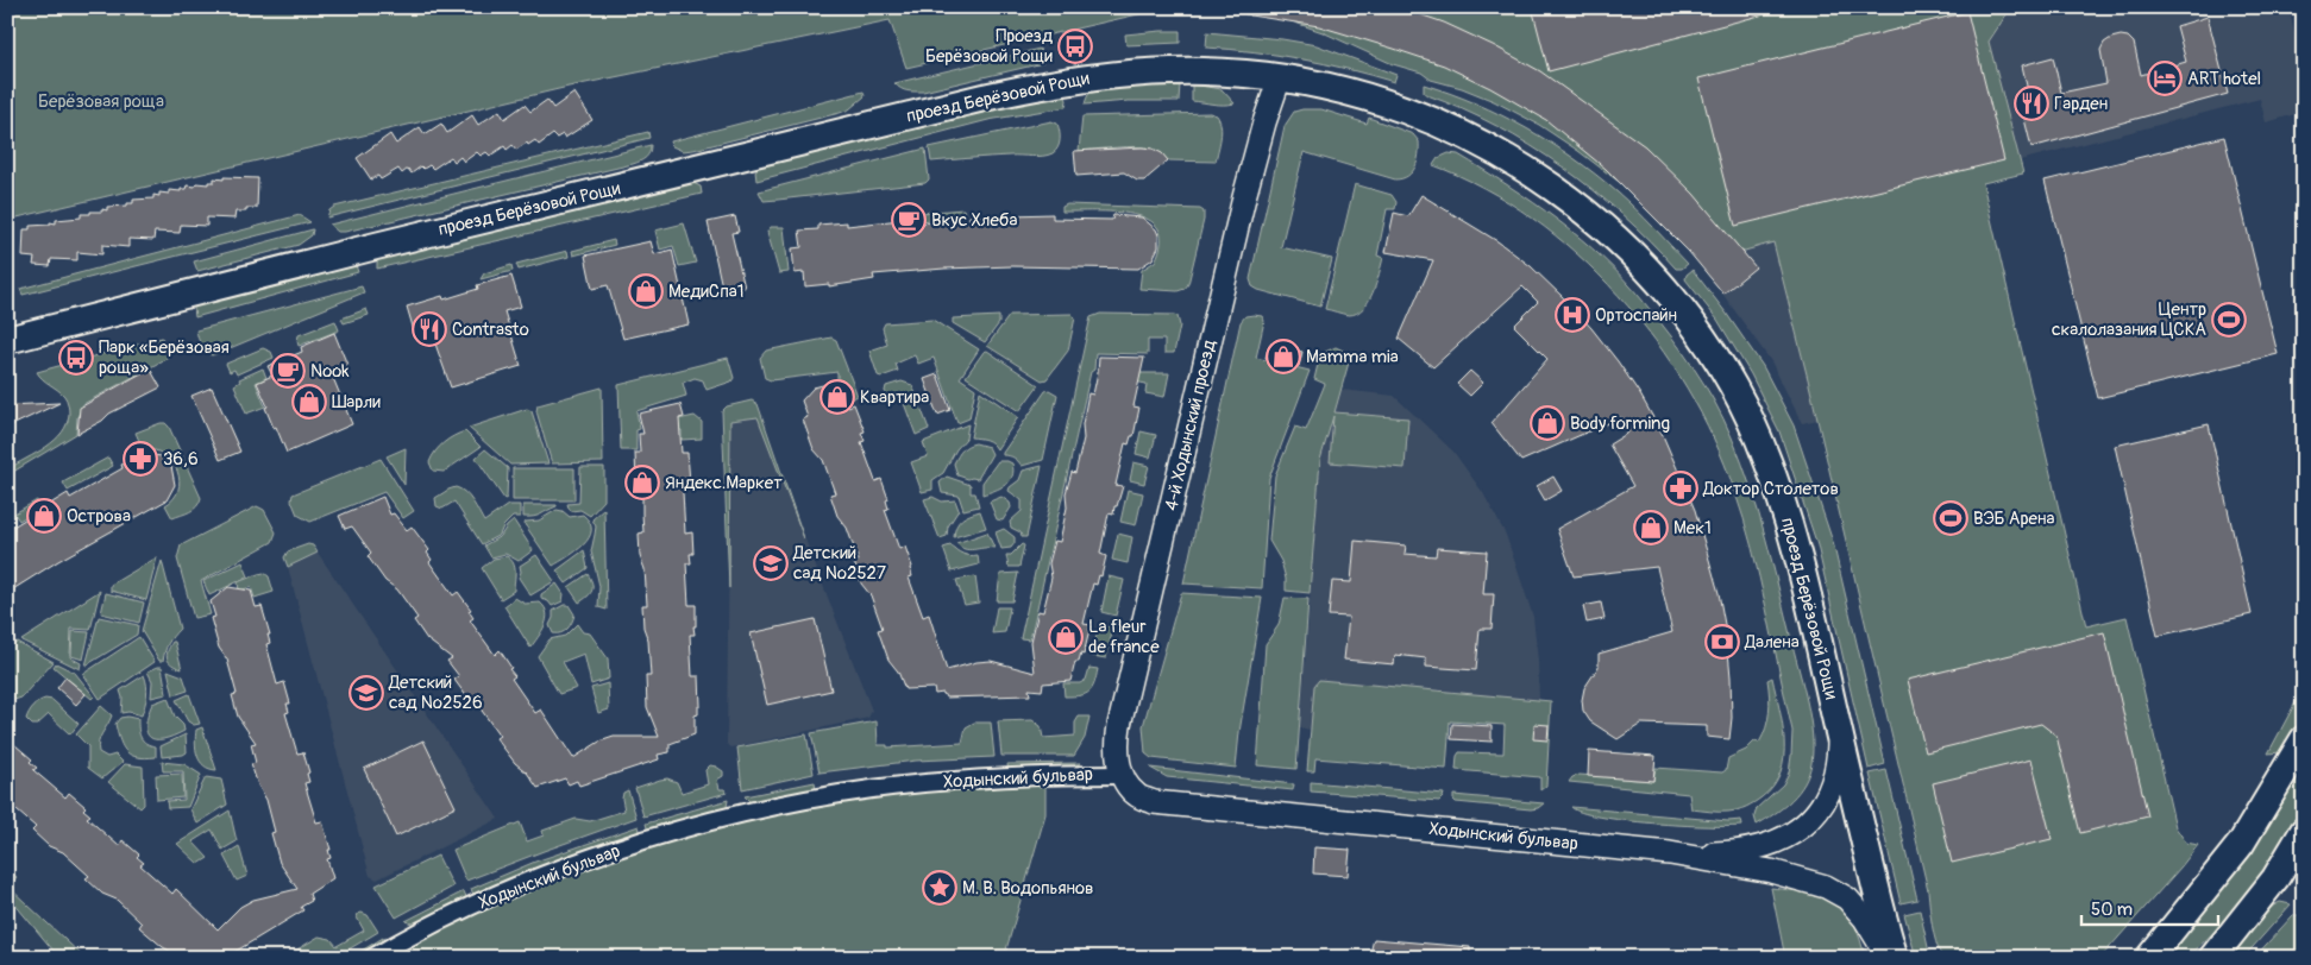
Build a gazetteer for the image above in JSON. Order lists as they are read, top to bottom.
{
  "streets": {
    "street": ["проезд Берёзовой Рощи", "4-й Ходынский проезд", "Ходынский бульвар"]
  },
  "crossings": [
    ["проезд Берёзовой Рощи", "4-й Ходынский проезд"],
    ["проезд Берёзовой Рощи", "Ходынский бульвар"],
    ["4-й Ходынский проезд", "Ходынский бульвар"]
  ],
  "parks": ["Берёзовая роща"],
  "places": {
    "bus stop": ["Проезд Берёзовой Рощи", "Парк «Берёзовая роща»"],
    "hotel": ["ART hotel"],
    "restaurant": ["Гарден", "Contrasto"],
    "cafe": ["Вкус Хлеба", "Nook"],
    "shop": [
      "МедиСпа1",
      "Mamma mia",
      "Квартира",
      "Шарли",
      "Body forming",
      "Яндекс.Маркет",
      "Острова",
      "Мек1",
      "La fleur de france"
    ],
    "hospital": ["Ортоспайн"],
    "sports": ["Центр скалолазания ЦСКА", "ВЭБ Арена"],
    "pharmacy": ["36,6", "Доктор Столетов"],
    "school or university": ["Детский сад №2527", "Детский сад №2526"],
    "bank": ["Далена"],
    "place": ["М. В. Водопьянов"]
  },
  "scale_bar": "50 m"
}
